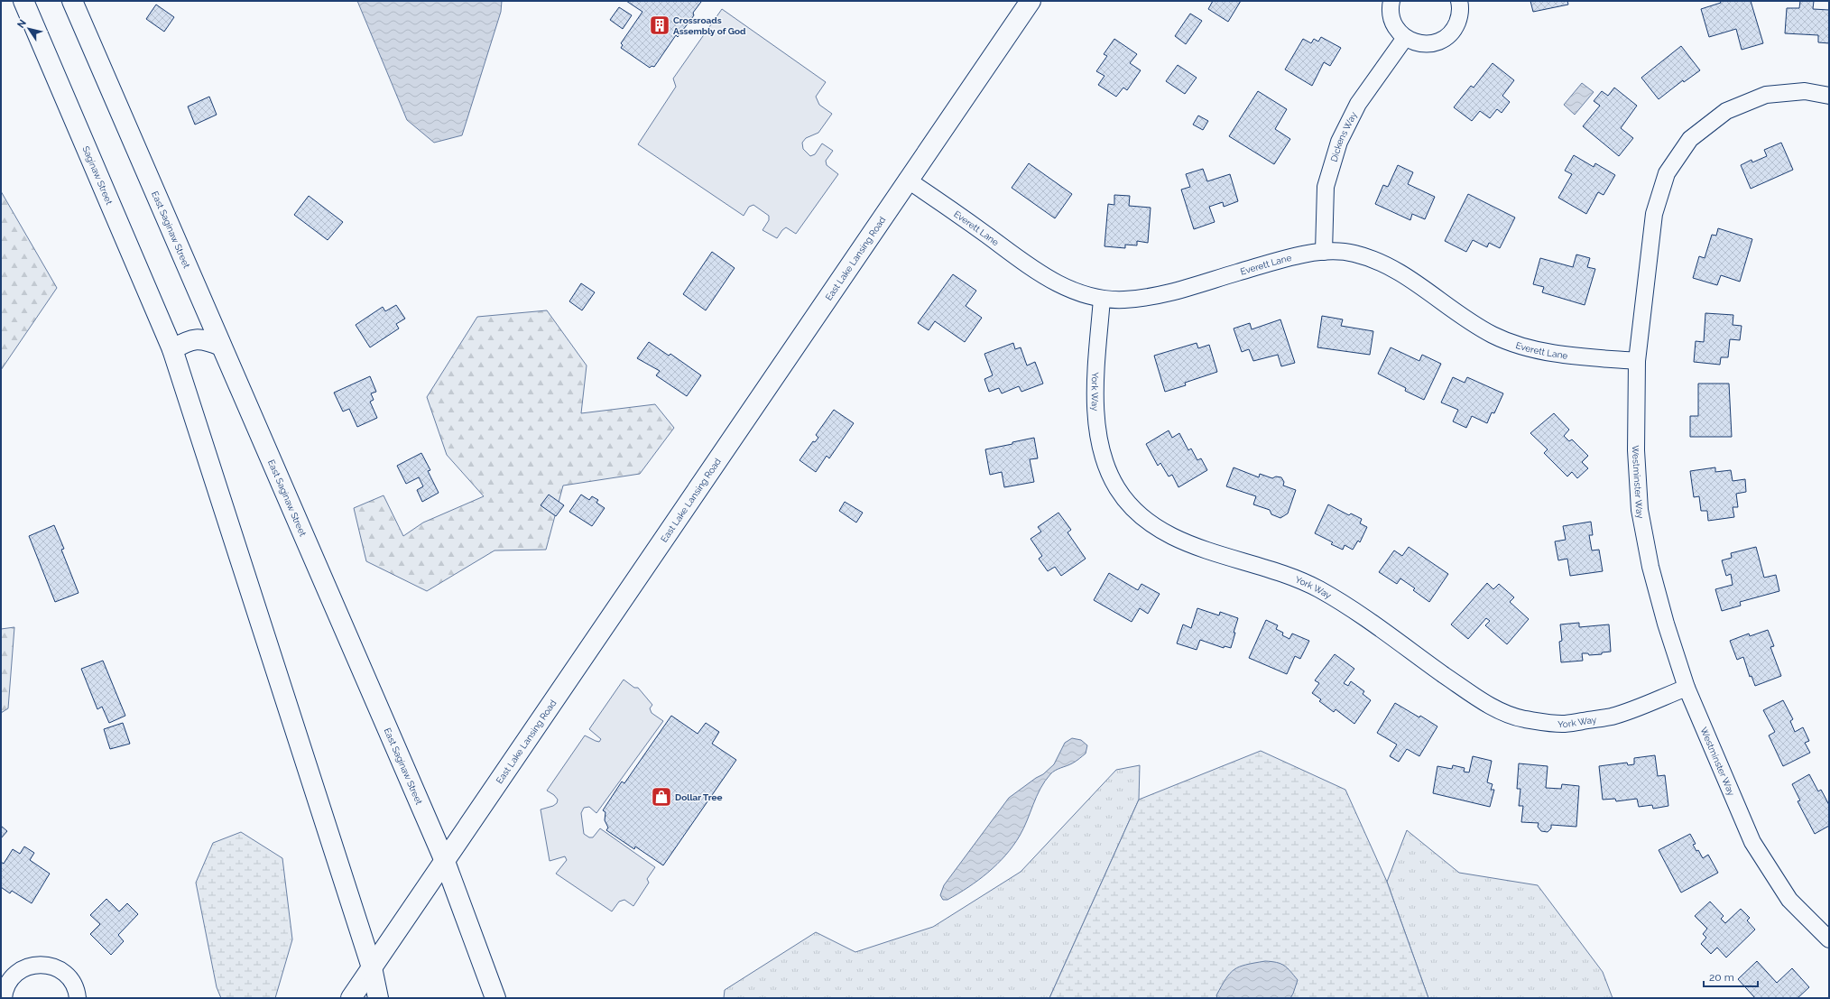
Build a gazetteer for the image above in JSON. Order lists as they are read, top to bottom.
{
  "streets": {
    "main road": ["Saginaw Street", "East Saginaw Street", "East Lake Lansing Road"],
    "street": [
      "Dickens Way",
      "Everett Lane",
      "York Way",
      "Westminster Way"
    ]
  },
  "crossings": [
    ["Dickens Way", "Everett Lane"],
    ["Everett Lane", "East Lake Lansing Road"],
    ["Everett Lane", "York Way"],
    ["Everett Lane", "Westminster Way"],
    ["East Saginaw Street", "East Lake Lansing Road"],
    ["York Way", "Westminster Way"]
  ],
  "places": {
    "building": ["Crossroads Assembly of God"],
    "shop": ["Dollar Tree"]
  },
  "scale_bar": "20 m",
  "north": "top left"
}
